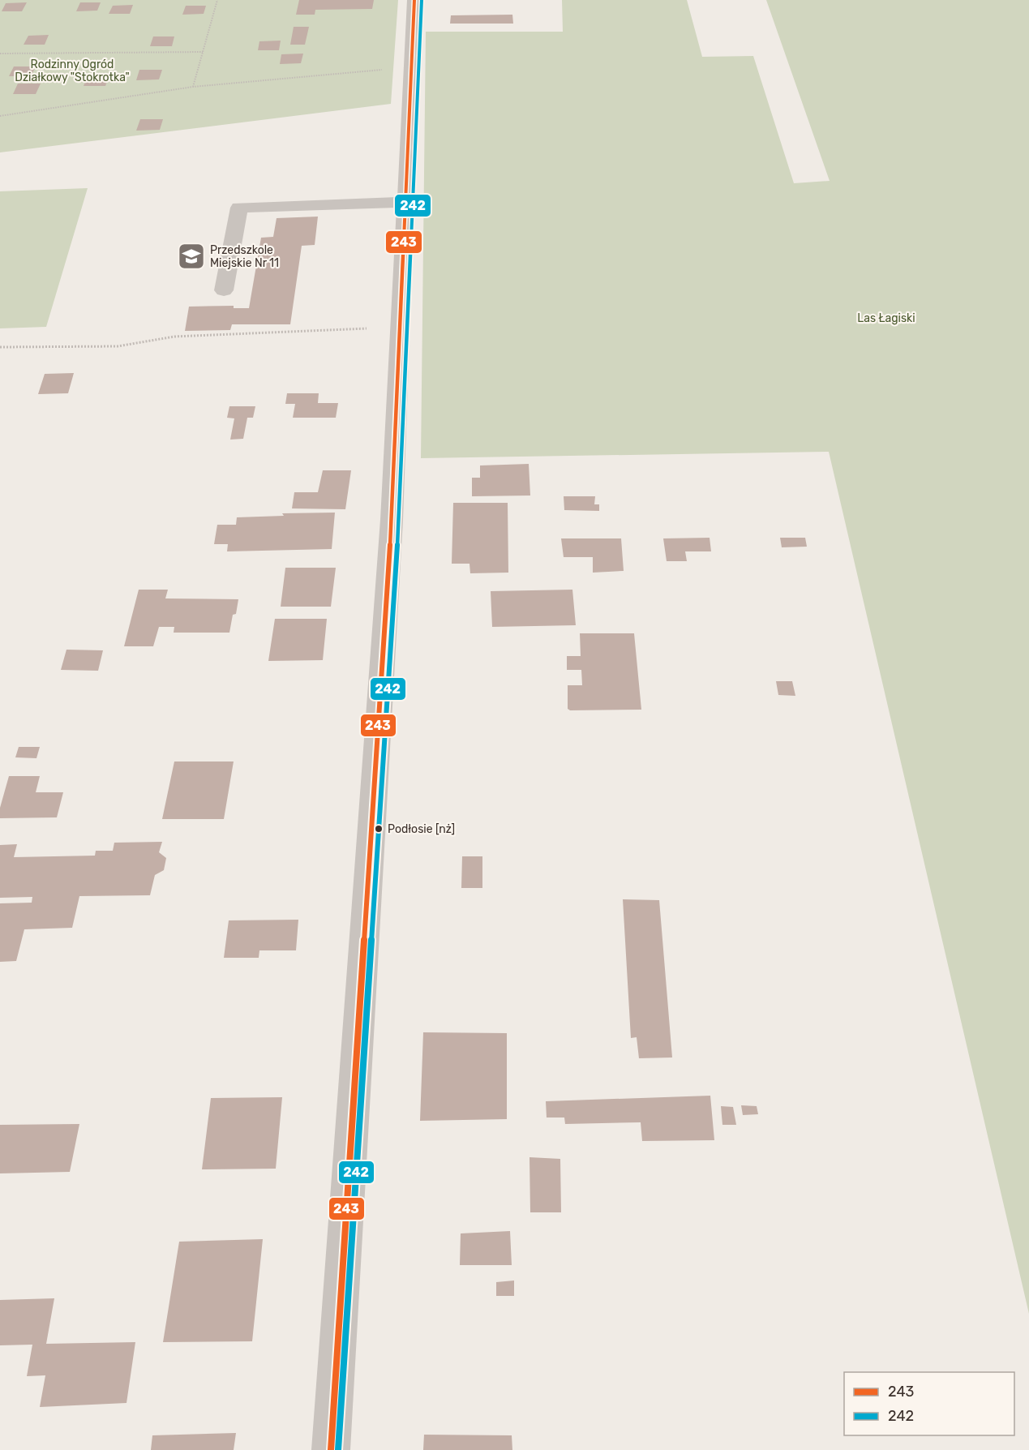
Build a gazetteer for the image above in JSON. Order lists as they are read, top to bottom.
{
  "parks": ["Rodzinny Ogród Działkowy \"Stokrotka\"", "Las Łagiski"],
  "places": {
    "school or university": ["Przedszkole Miejskie Nr 11"],
    "other": ["Podłosie [nż]"]
  },
  "lines": ["transit line 243", "transit line 242"],
  "legend": ["243", "242"]
}
